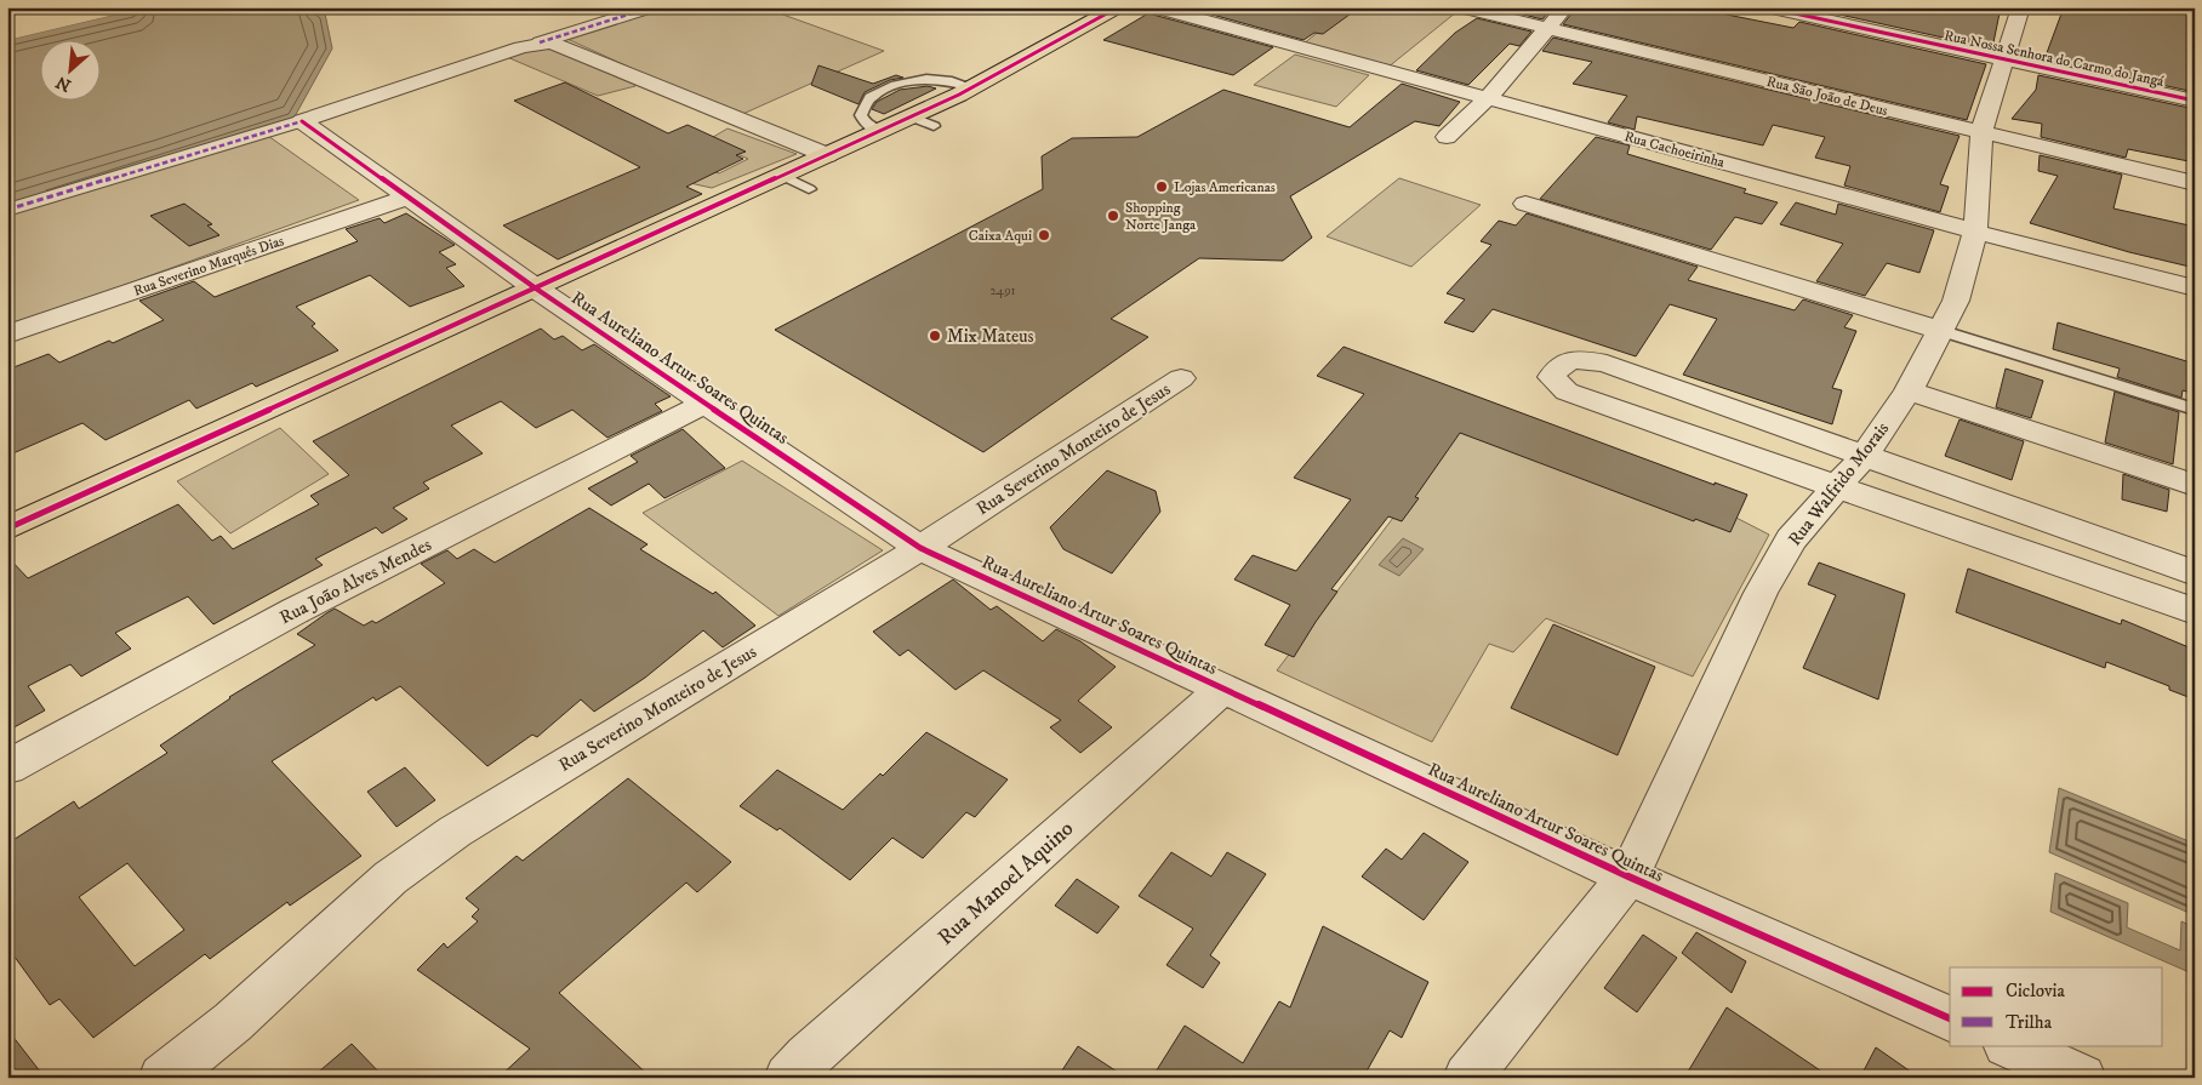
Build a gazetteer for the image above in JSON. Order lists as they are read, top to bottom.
{
  "streets": {
    "street": [
      "Rua Nossa Senhora do Carmo do Jangá",
      "Rua São João de Deus",
      "Rua Cachoeirinha",
      "Rua Severino Marquês Dias",
      "Rua Aureliano Artur Soares Quintas",
      "Rua Severino Monteiro de Jesus",
      "Rua Walfrido Morais",
      "Rua João Alves Mendes",
      "Rua Manoel Aquino"
    ]
  },
  "crossings": [
    ["Rua Nossa Senhora do Carmo do Jangá", "Rua Walfrido Morais"],
    ["Rua São João de Deus", "Rua Walfrido Morais"],
    ["Rua Cachoeirinha", "Rua Walfrido Morais"],
    ["Rua Severino Marquês Dias", "Rua Aureliano Artur Soares Quintas"],
    ["Rua Aureliano Artur Soares Quintas", "Rua Severino Monteiro de Jesus"],
    ["Rua Aureliano Artur Soares Quintas", "Rua Walfrido Morais"],
    ["Rua Aureliano Artur Soares Quintas", "Rua João Alves Mendes"],
    ["Rua Aureliano Artur Soares Quintas", "Rua Manoel Aquino"]
  ],
  "places": [
    "Lojas Americanas",
    "Shopping Norte Janga",
    "Caixa Aqui",
    "Mix Mateus"
  ],
  "house_numbers": ["2491"],
  "legend": ["Ciclovia", "Trilha"],
  "north": "bottom left"
}
